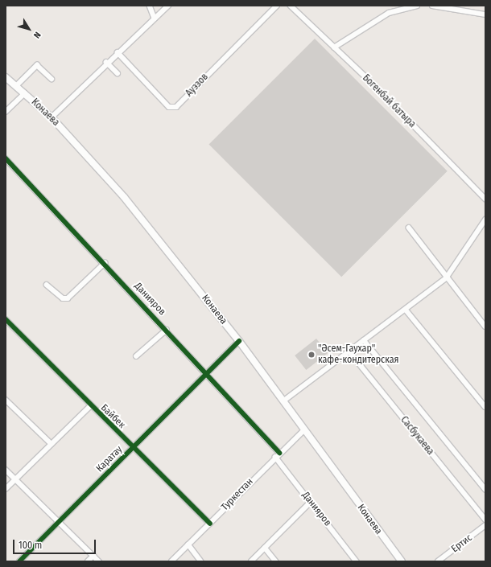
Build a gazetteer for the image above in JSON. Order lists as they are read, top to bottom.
{
  "streets": {
    "main road": ["Конаева"],
    "street": [
      "Ауэзов",
      "Богенбай батыра",
      "Данияров",
      "Байбек",
      "Сасбукаева",
      "Каратау",
      "Туркестан",
      "Ертис"
    ]
  },
  "crossings": [
    ["Конаева", "Каратау"],
    ["Конаева", "Туркестан"],
    ["Данияров", "Каратау"],
    ["Данияров", "Туркестан"],
    ["Байбек", "Каратау"],
    ["Байбек", "Туркестан"]
  ],
  "places": ["\"Әсем-Гаухар\" кафе-кондитерская"],
  "scale_bar": "100 m",
  "north": "bottom right"
}
